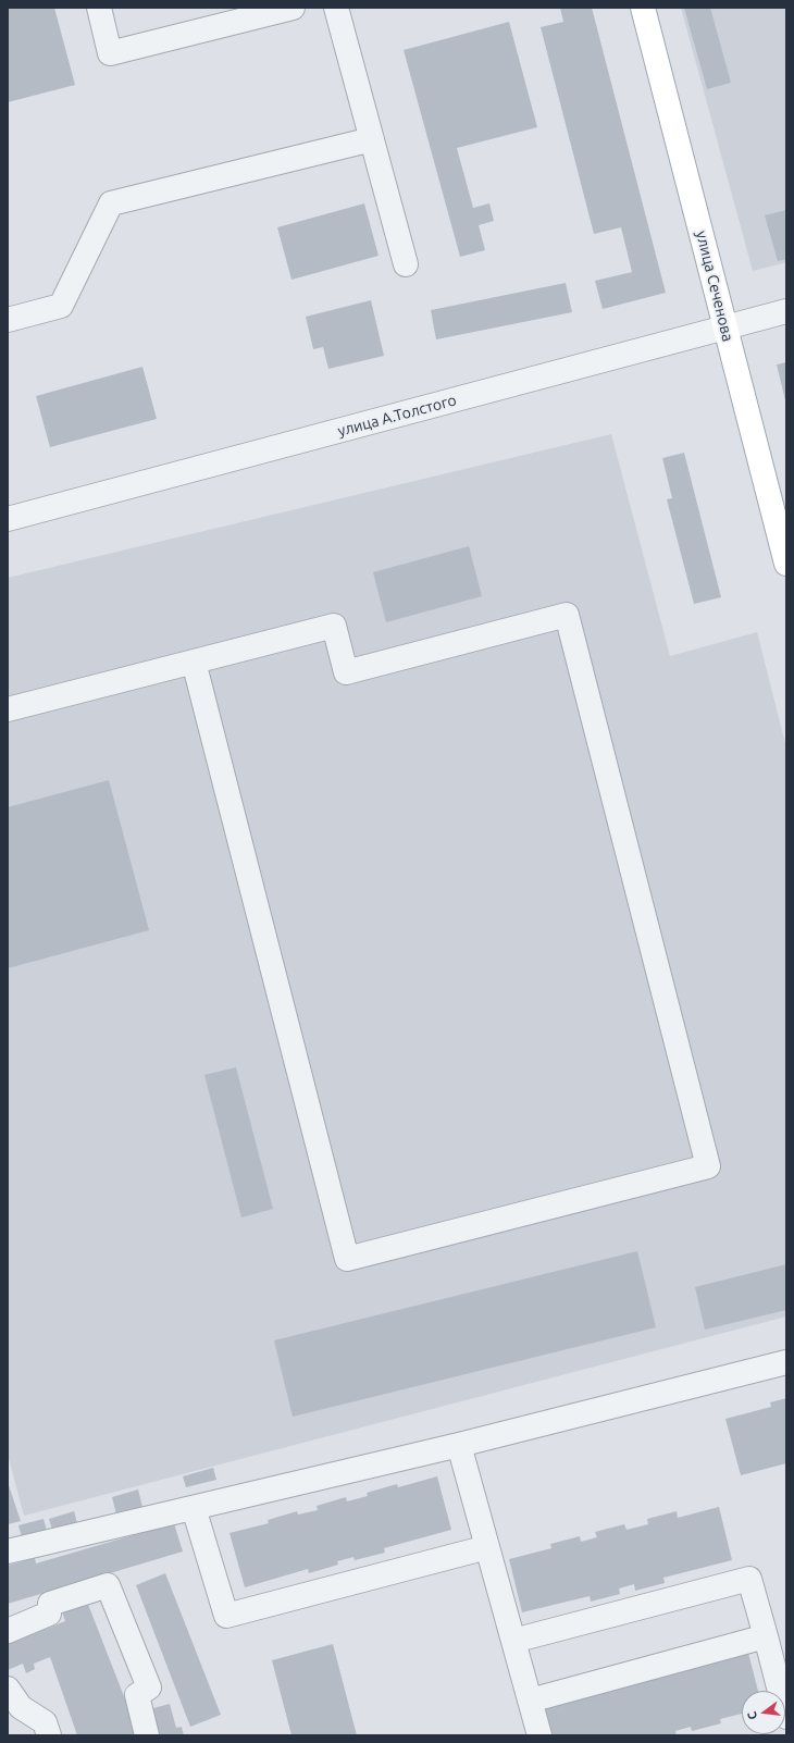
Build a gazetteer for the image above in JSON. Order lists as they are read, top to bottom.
{
  "streets": {
    "main road": ["улица Сеченова"],
    "street": ["улица А.Толстого"]
  },
  "crossings": [
    ["улица Сеченова", "улица А.Толстого"]
  ],
  "north": "left"
}
